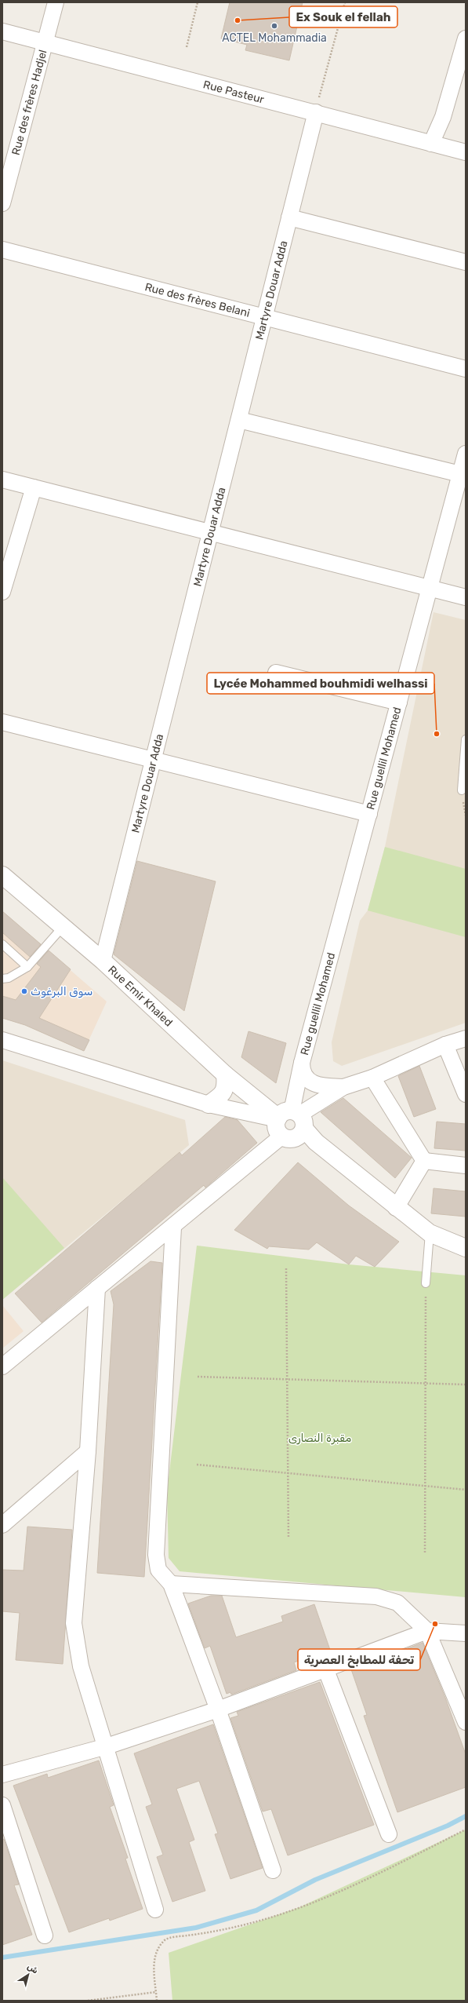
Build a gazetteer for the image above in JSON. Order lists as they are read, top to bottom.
{
  "streets": {
    "street": [
      "Rue Pasteur",
      "Rue des frères Hadjel",
      "Martyre Douar Adda",
      "Rue des frères Belani",
      "Rue guellil Mohamed",
      "Rue Emir Khaled"
    ]
  },
  "crossings": [
    ["Rue Pasteur", "Rue des frères Hadjel"],
    ["Rue Pasteur", "Martyre Douar Adda"],
    ["Martyre Douar Adda", "Rue des frères Belani"],
    ["Martyre Douar Adda", "Rue Emir Khaled"],
    ["Rue guellil Mohamed", "Rue Emir Khaled"]
  ],
  "parks": ["مقبرة النصارى"],
  "places": [
    "Ex Souk el fellah",
    "ACTEL Mohammadia",
    "Lycée Mohammed bouhmidi welhassi",
    "سوق البرغوث",
    "تحفة للمطابخ العصرية"
  ],
  "north": "top right"
}
